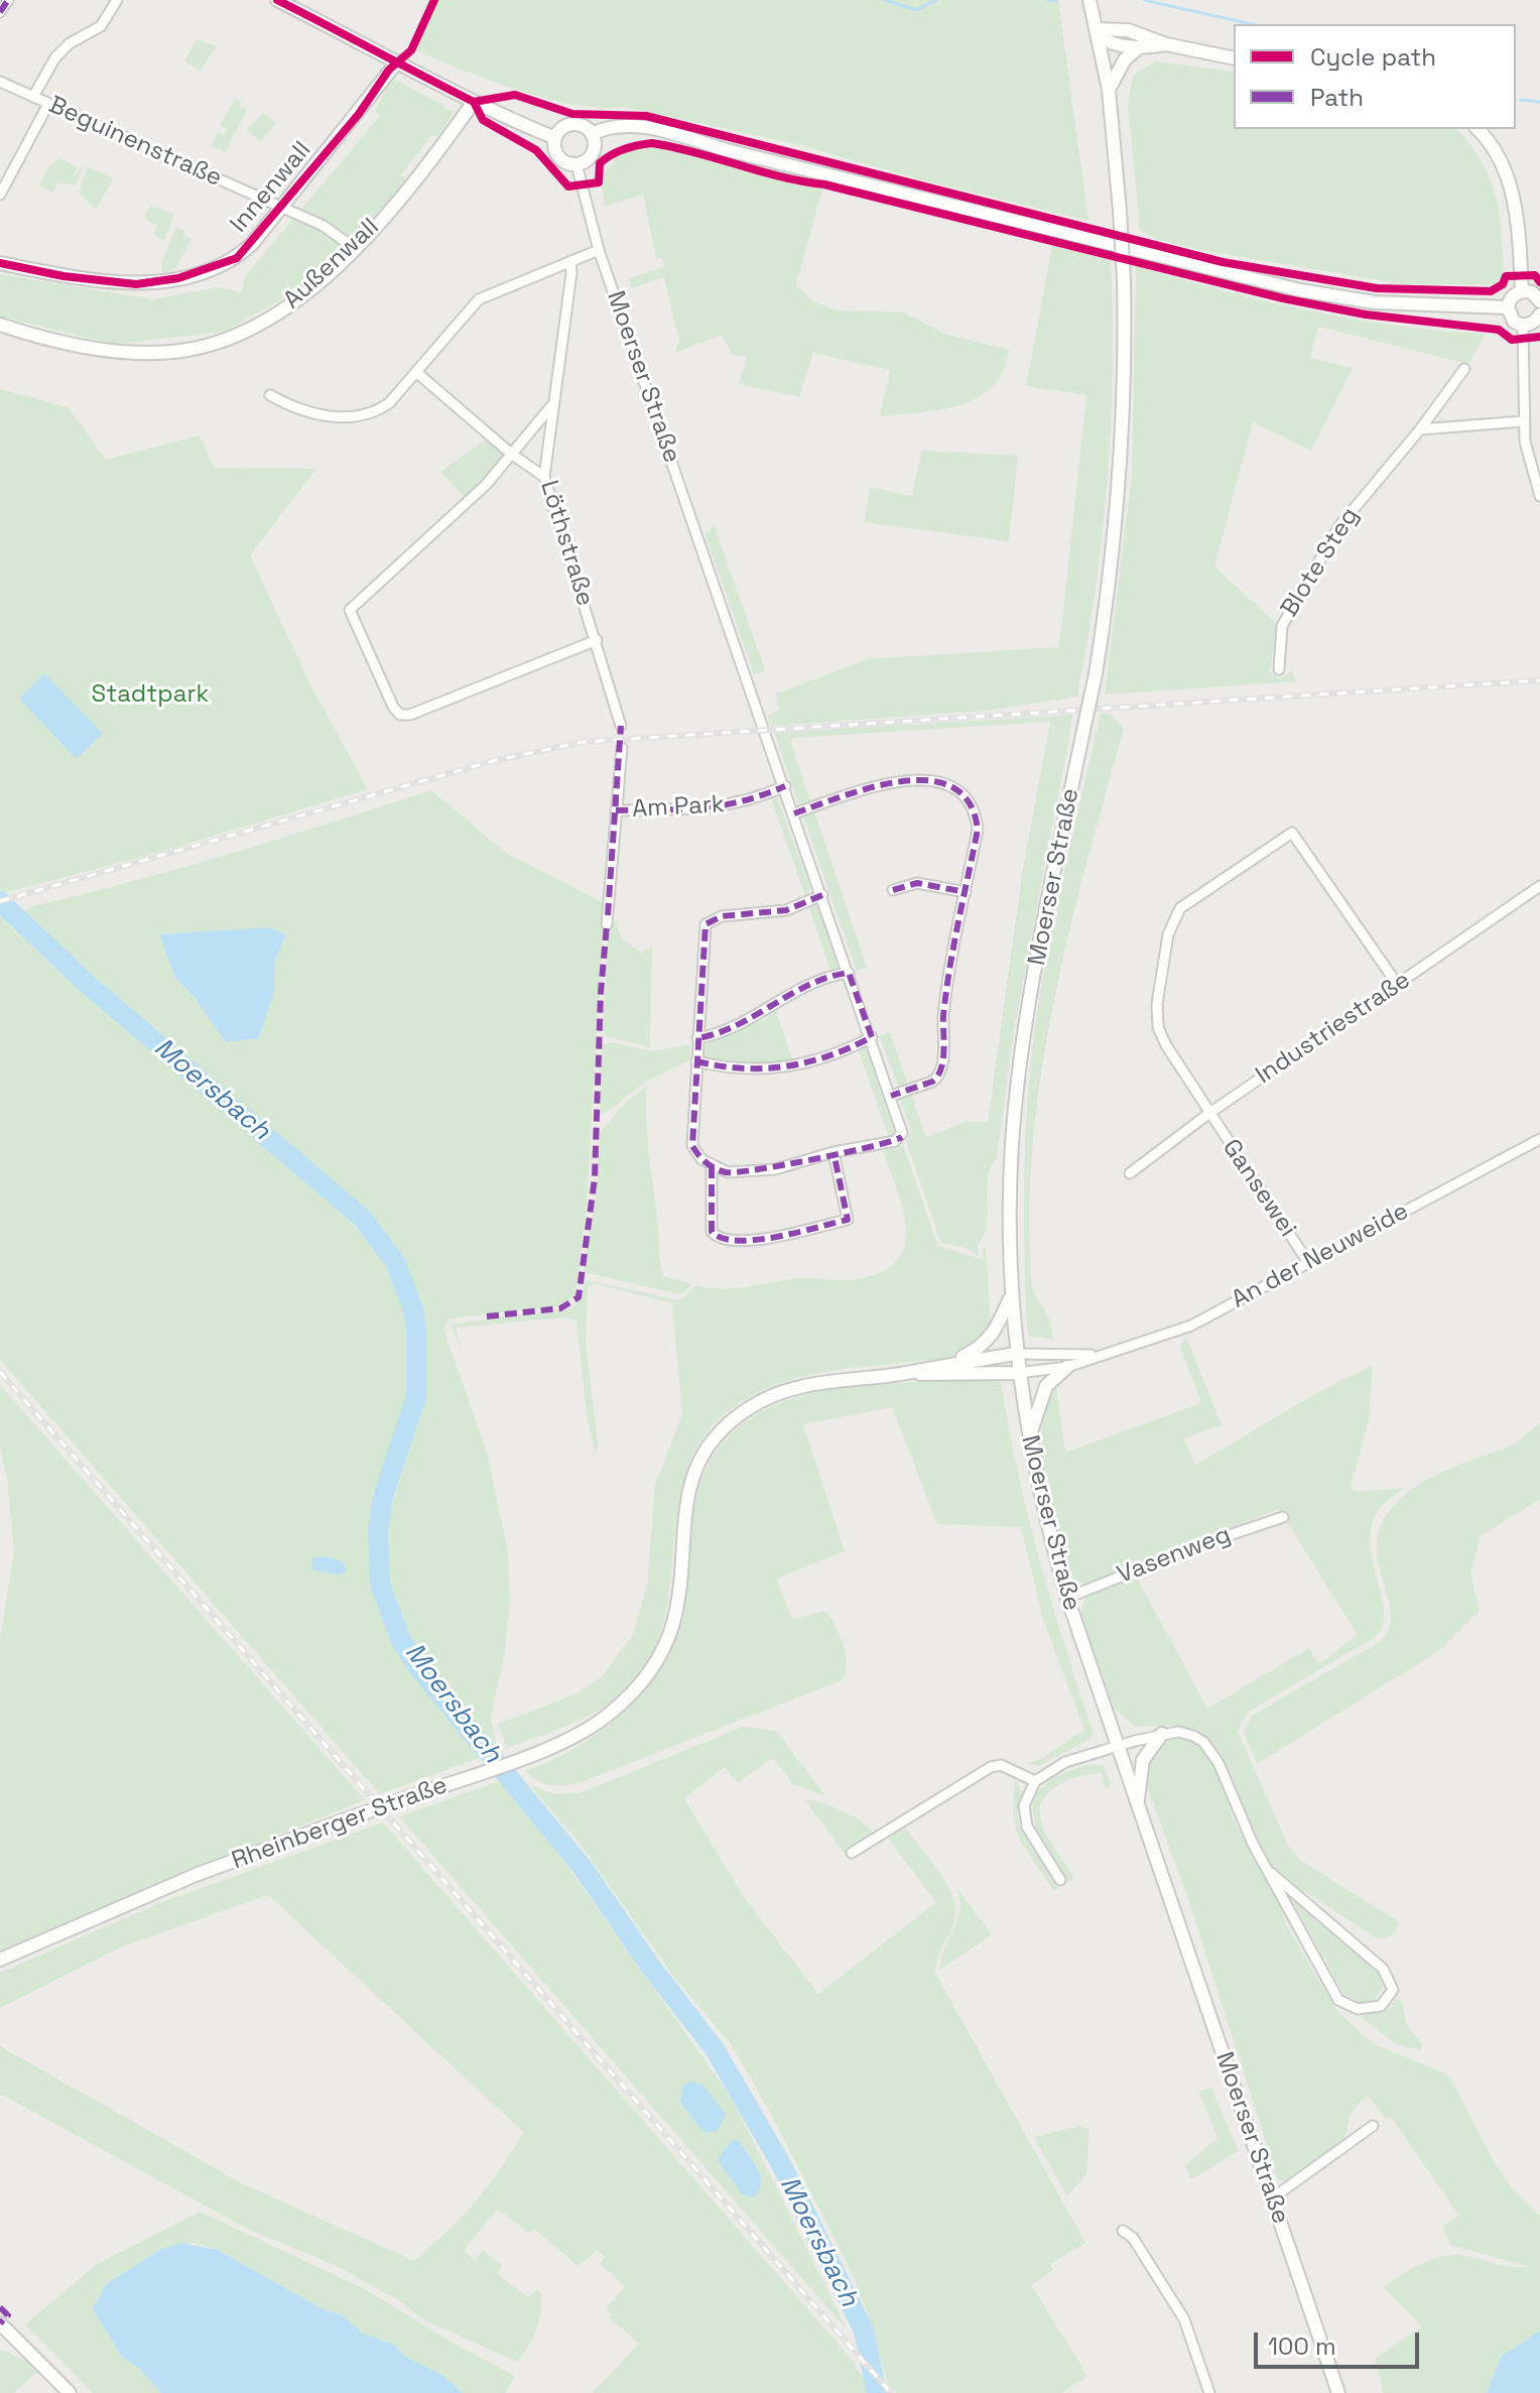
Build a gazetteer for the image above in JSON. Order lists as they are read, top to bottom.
{
  "streets": {
    "main road": [
      "Innenwall",
      "Außenwall",
      "Moerser Straße",
      "Rheinberger Straße"
    ],
    "street": [
      "Beguinenstraße",
      "Löthstraße",
      "Blote Steg",
      "Am Park",
      "Industriestraße",
      "Gansewei",
      "An der Neuweide",
      "Vasenweg"
    ]
  },
  "crossings": [
    ["Beguinenstraße", "Innenwall"],
    ["Beguinenstraße", "Außenwall"],
    ["Moerser Straße", "Am Park"],
    ["Moerser Straße", "An der Neuweide"],
    ["Moerser Straße", "Vasenweg"],
    ["Moerser Straße", "Rheinberger Straße"],
    ["Industriestraße", "Gansewei"],
    ["Gansewei", "An der Neuweide"],
    ["An der Neuweide", "Rheinberger Straße"]
  ],
  "water": ["Moersbach"],
  "parks": ["Stadtpark"],
  "legend": ["Cycle path", "Path"],
  "scale_bar": "100 m"
}
